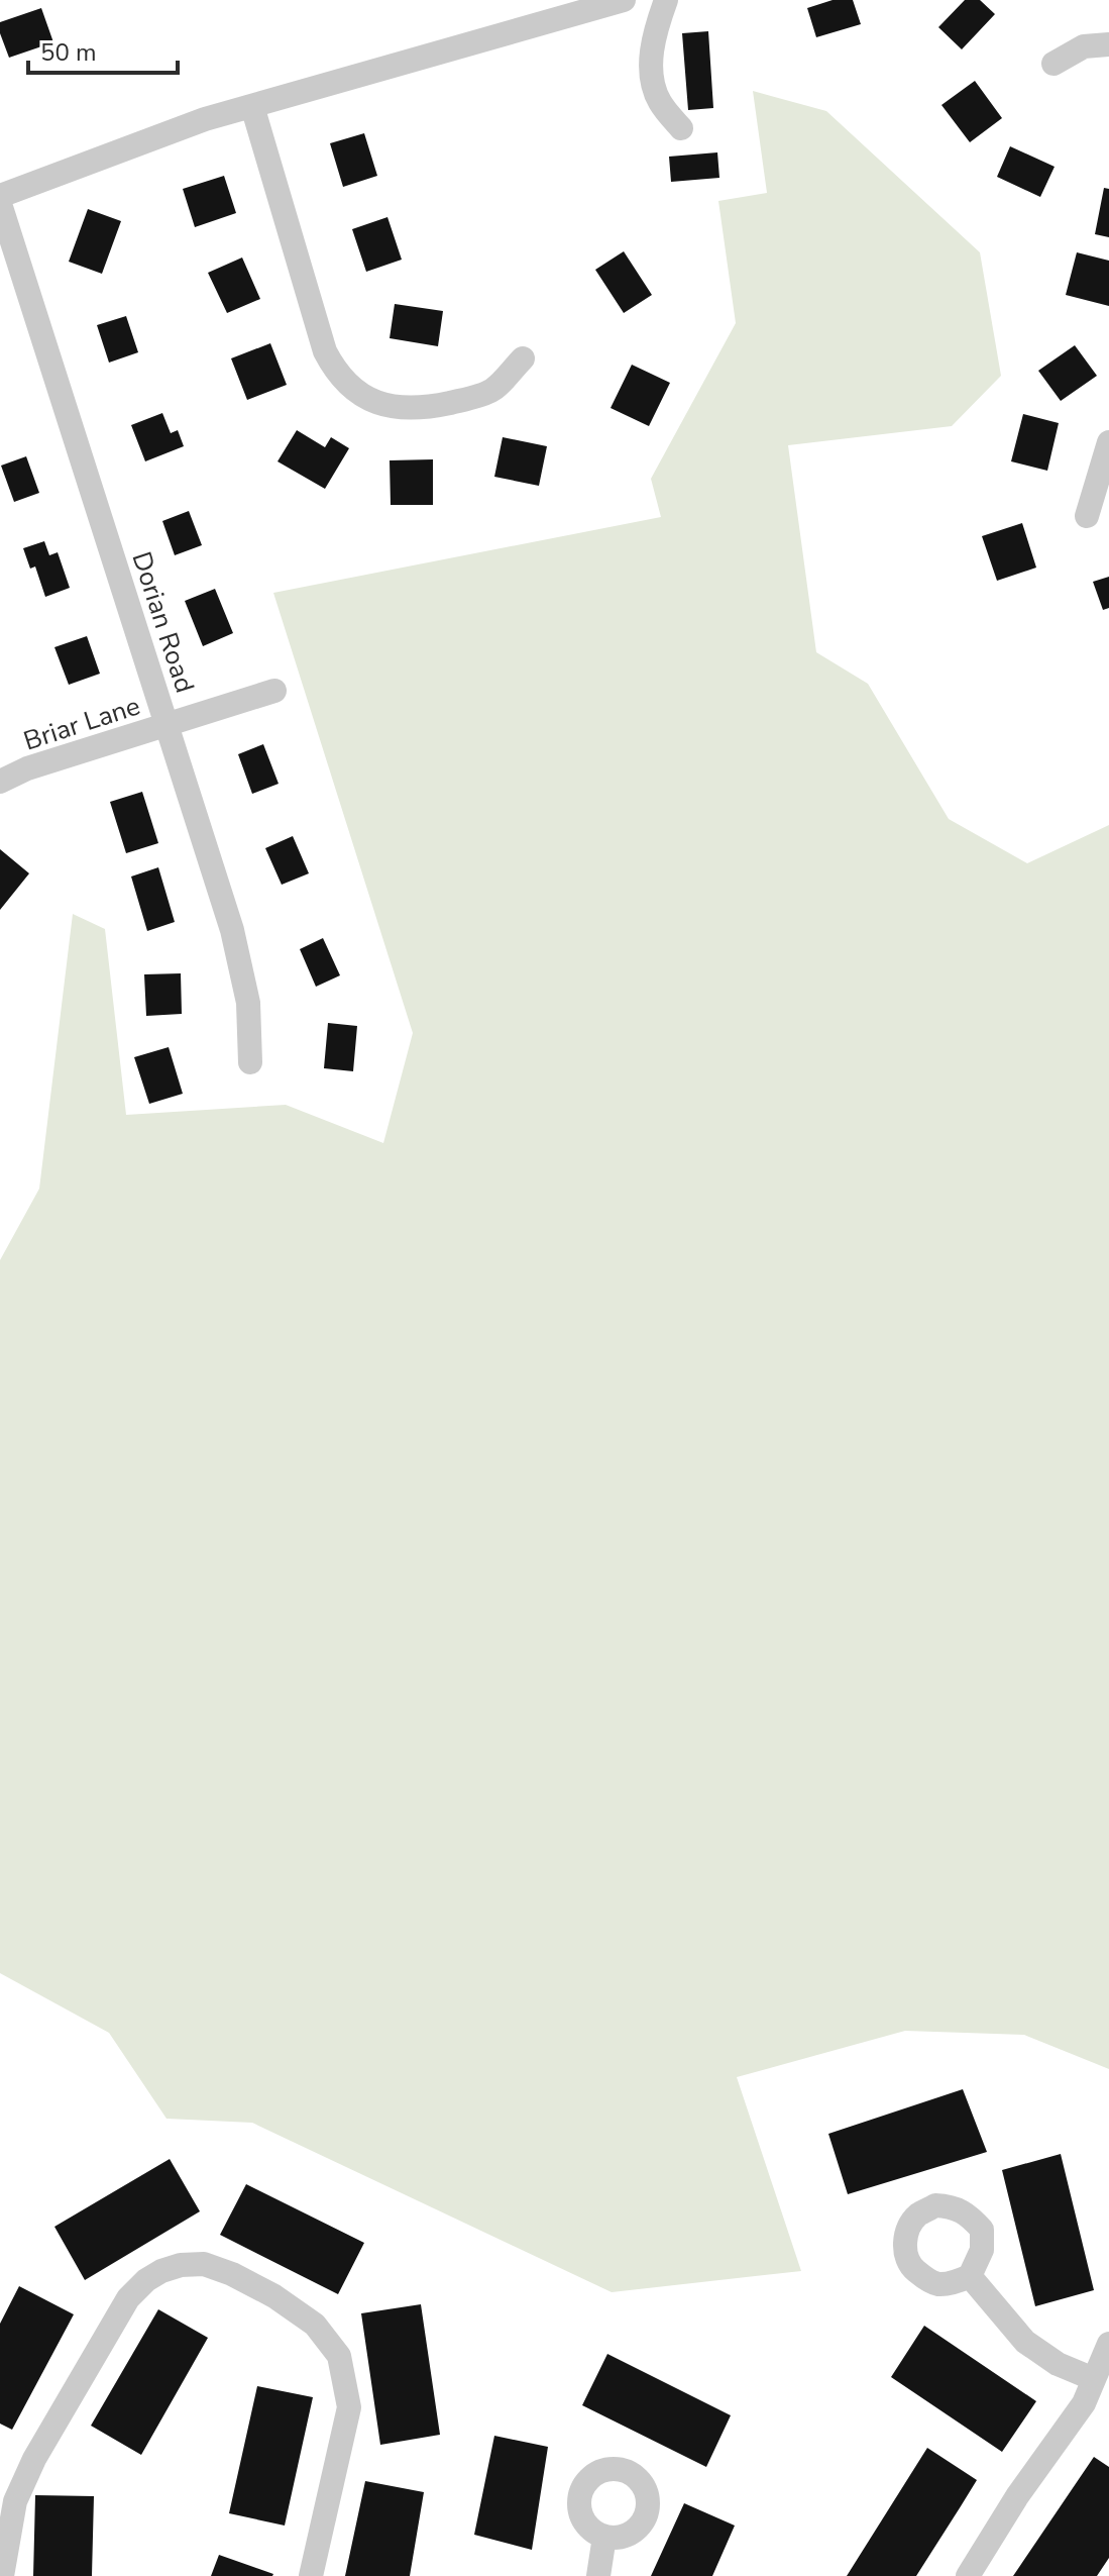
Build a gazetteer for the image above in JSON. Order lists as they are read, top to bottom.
{
  "streets": {
    "street": ["Dorian Road", "Briar Lane"]
  },
  "crossings": [
    ["Dorian Road", "Briar Lane"]
  ],
  "scale_bar": "50 m"
}
